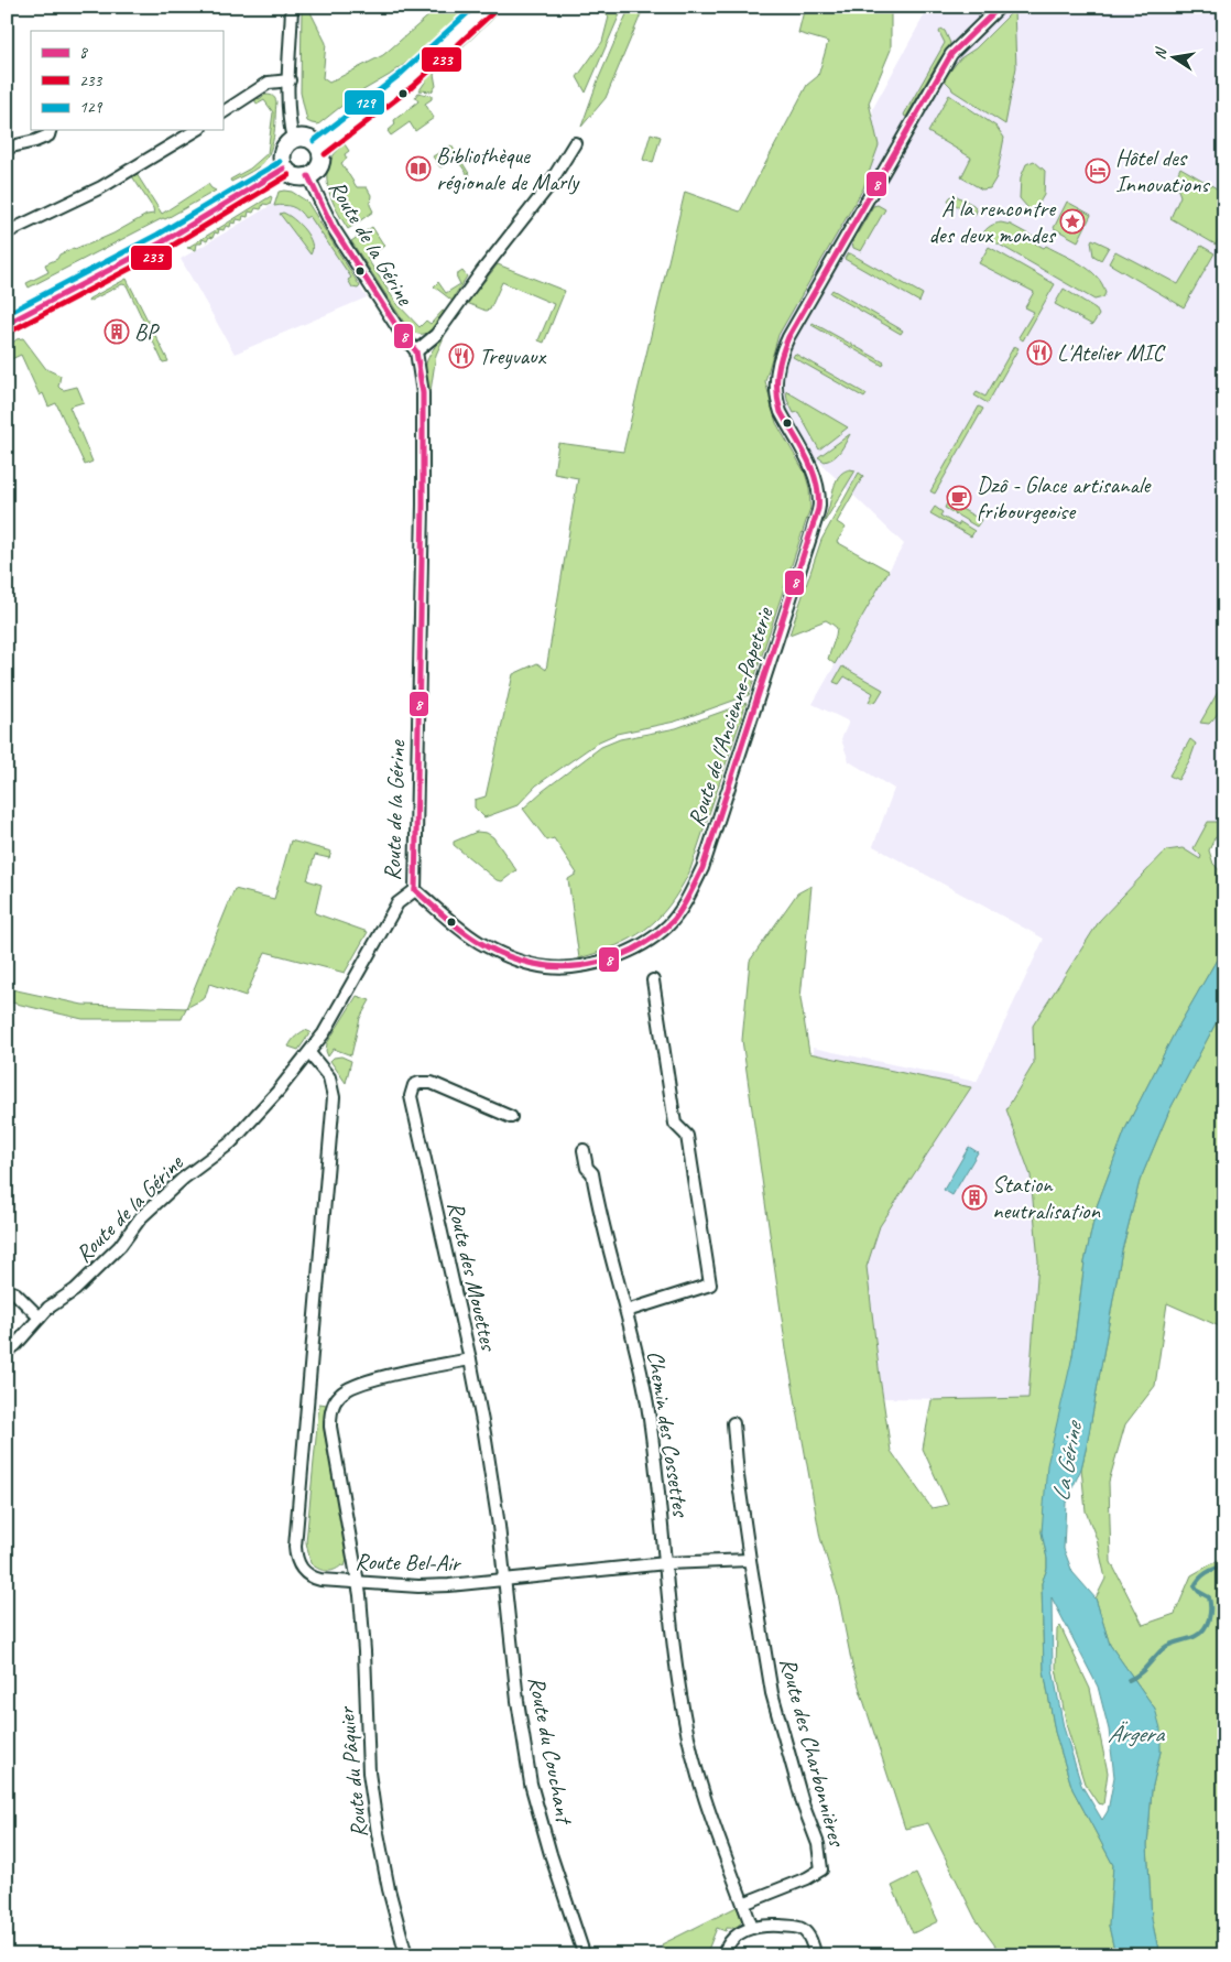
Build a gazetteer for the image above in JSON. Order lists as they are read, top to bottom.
{
  "streets": {
    "street": [
      "Route de la Gérine",
      "Route de l'Ancienne-Papeterie",
      "Route des Mouettes",
      "Chemin des Cossettes",
      "Route Bel-Air",
      "Route du Couchant",
      "Route des Charbonnières",
      "Route du Pâquier"
    ]
  },
  "crossings": [
    ["Route de la Gérine", "Route de l'Ancienne-Papeterie"],
    ["Route de la Gérine", "Route Bel-Air"],
    ["Route des Mouettes", "Route Bel-Air"],
    ["Route des Mouettes", "Route du Couchant"],
    ["Route des Mouettes", "Route du Pâquier"],
    ["Chemin des Cossettes", "Route Bel-Air"],
    ["Route Bel-Air", "Route du Couchant"],
    ["Route Bel-Air", "Route du Pâquier"]
  ],
  "water": ["La Gérine", "Ärgera"],
  "places": {
    "library": ["Bibliothèque régionale de Marly"],
    "hotel": ["Hôtel des Innovations"],
    "place": ["À la rencontre des deux mondes"],
    "building": ["BP", "Station neutralisation"],
    "restaurant": ["L'Atelier MIC", "Treyvaux"],
    "cafe": ["Dzô - Glace artisanale fribourgeoise"]
  },
  "lines": ["transit line 8", "transit line 129", "transit line 233"],
  "legend": ["8", "233", "129"],
  "north": "left"
}
